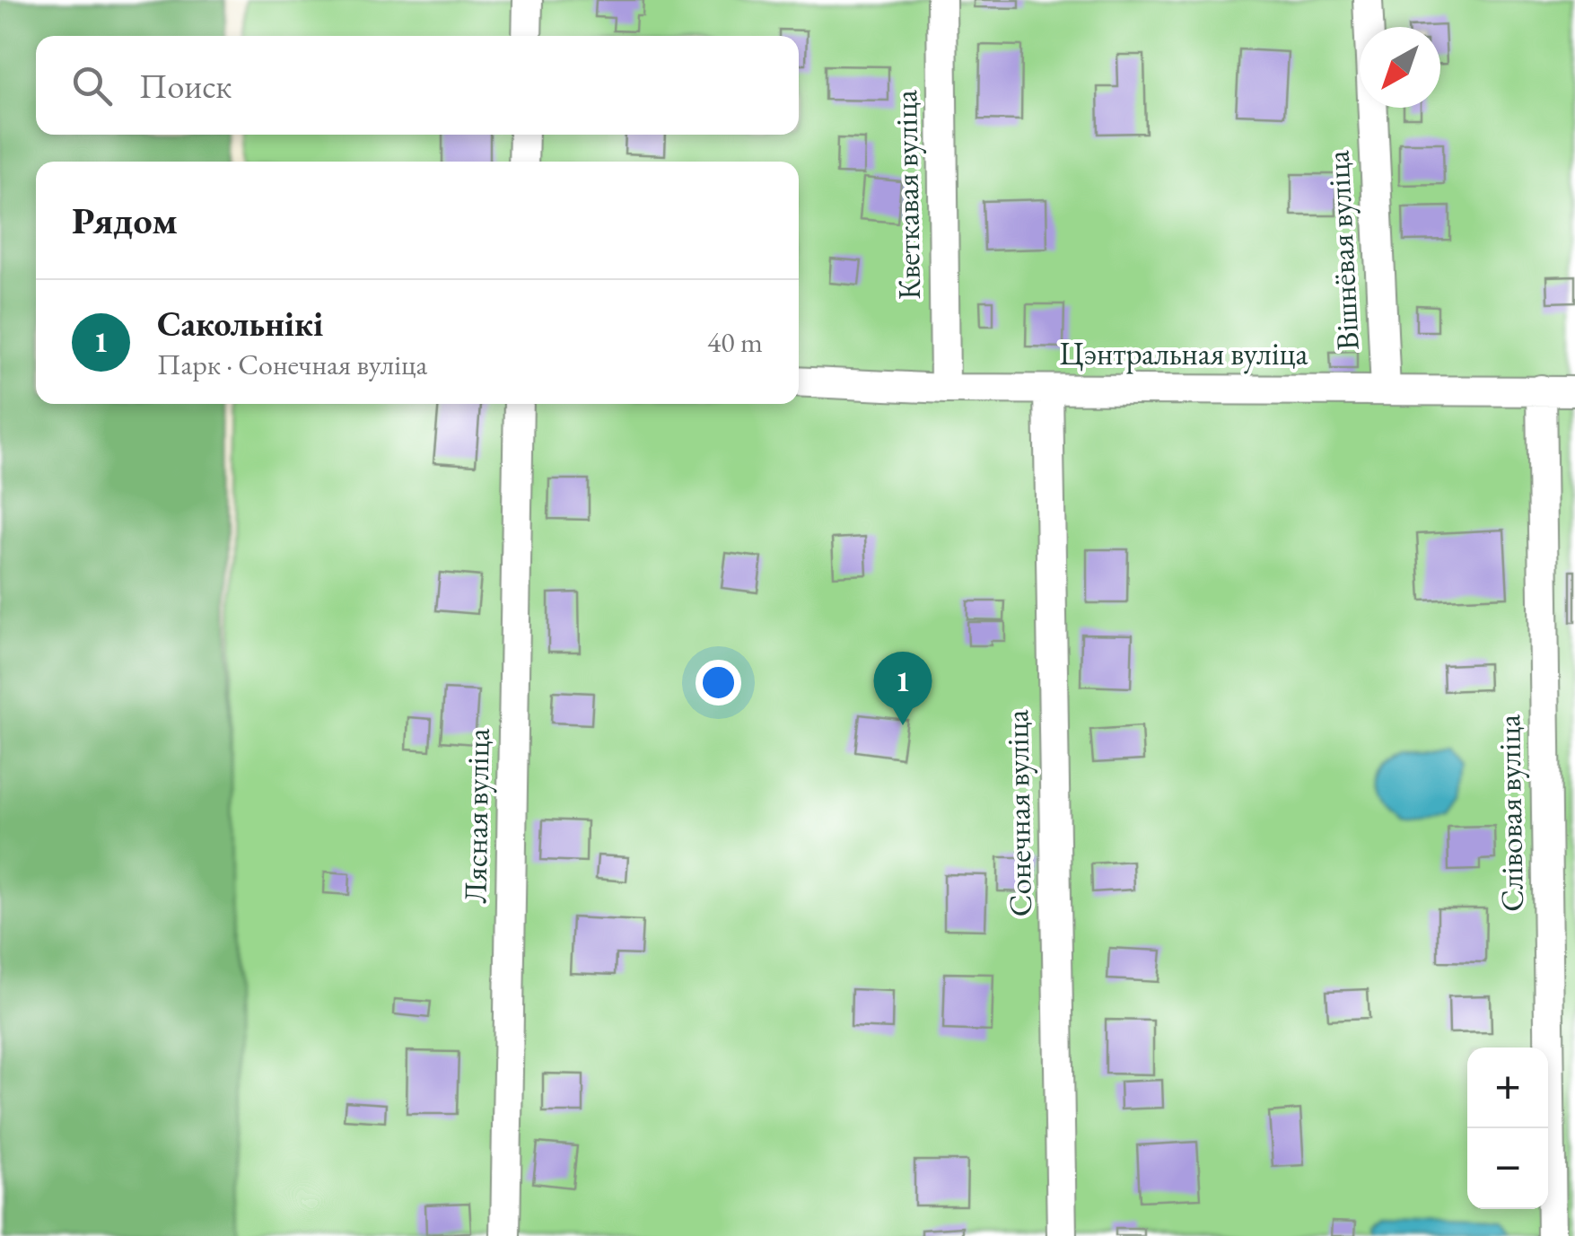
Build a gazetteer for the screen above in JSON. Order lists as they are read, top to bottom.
{
  "streets": {
    "street": [
      "Кветкавая вуліца",
      "Вішнёвая вуліца",
      "Цэнтральная вуліца",
      "Сонечная вуліца",
      "Слівовая вуліца",
      "Лясная вуліца"
    ]
  },
  "crossings": [
    ["Кветкавая вуліца", "Цэнтральная вуліца"],
    ["Вішнёвая вуліца", "Цэнтральная вуліца"],
    ["Цэнтральная вуліца", "Сонечная вуліца"],
    ["Цэнтральная вуліца", "Слівовая вуліца"]
  ],
  "north": "bottom left",
  "page": {
    "search": "Поиск",
    "heading": "Рядом",
    "list": [
      {
        "mark": "1",
        "name": "Сакольнікі",
        "note": "Парк · Сонечная вуліца",
        "value": "40 m"
      }
    ],
    "pins": "1",
    "map_buttons": ["+", "−"]
  }
}
